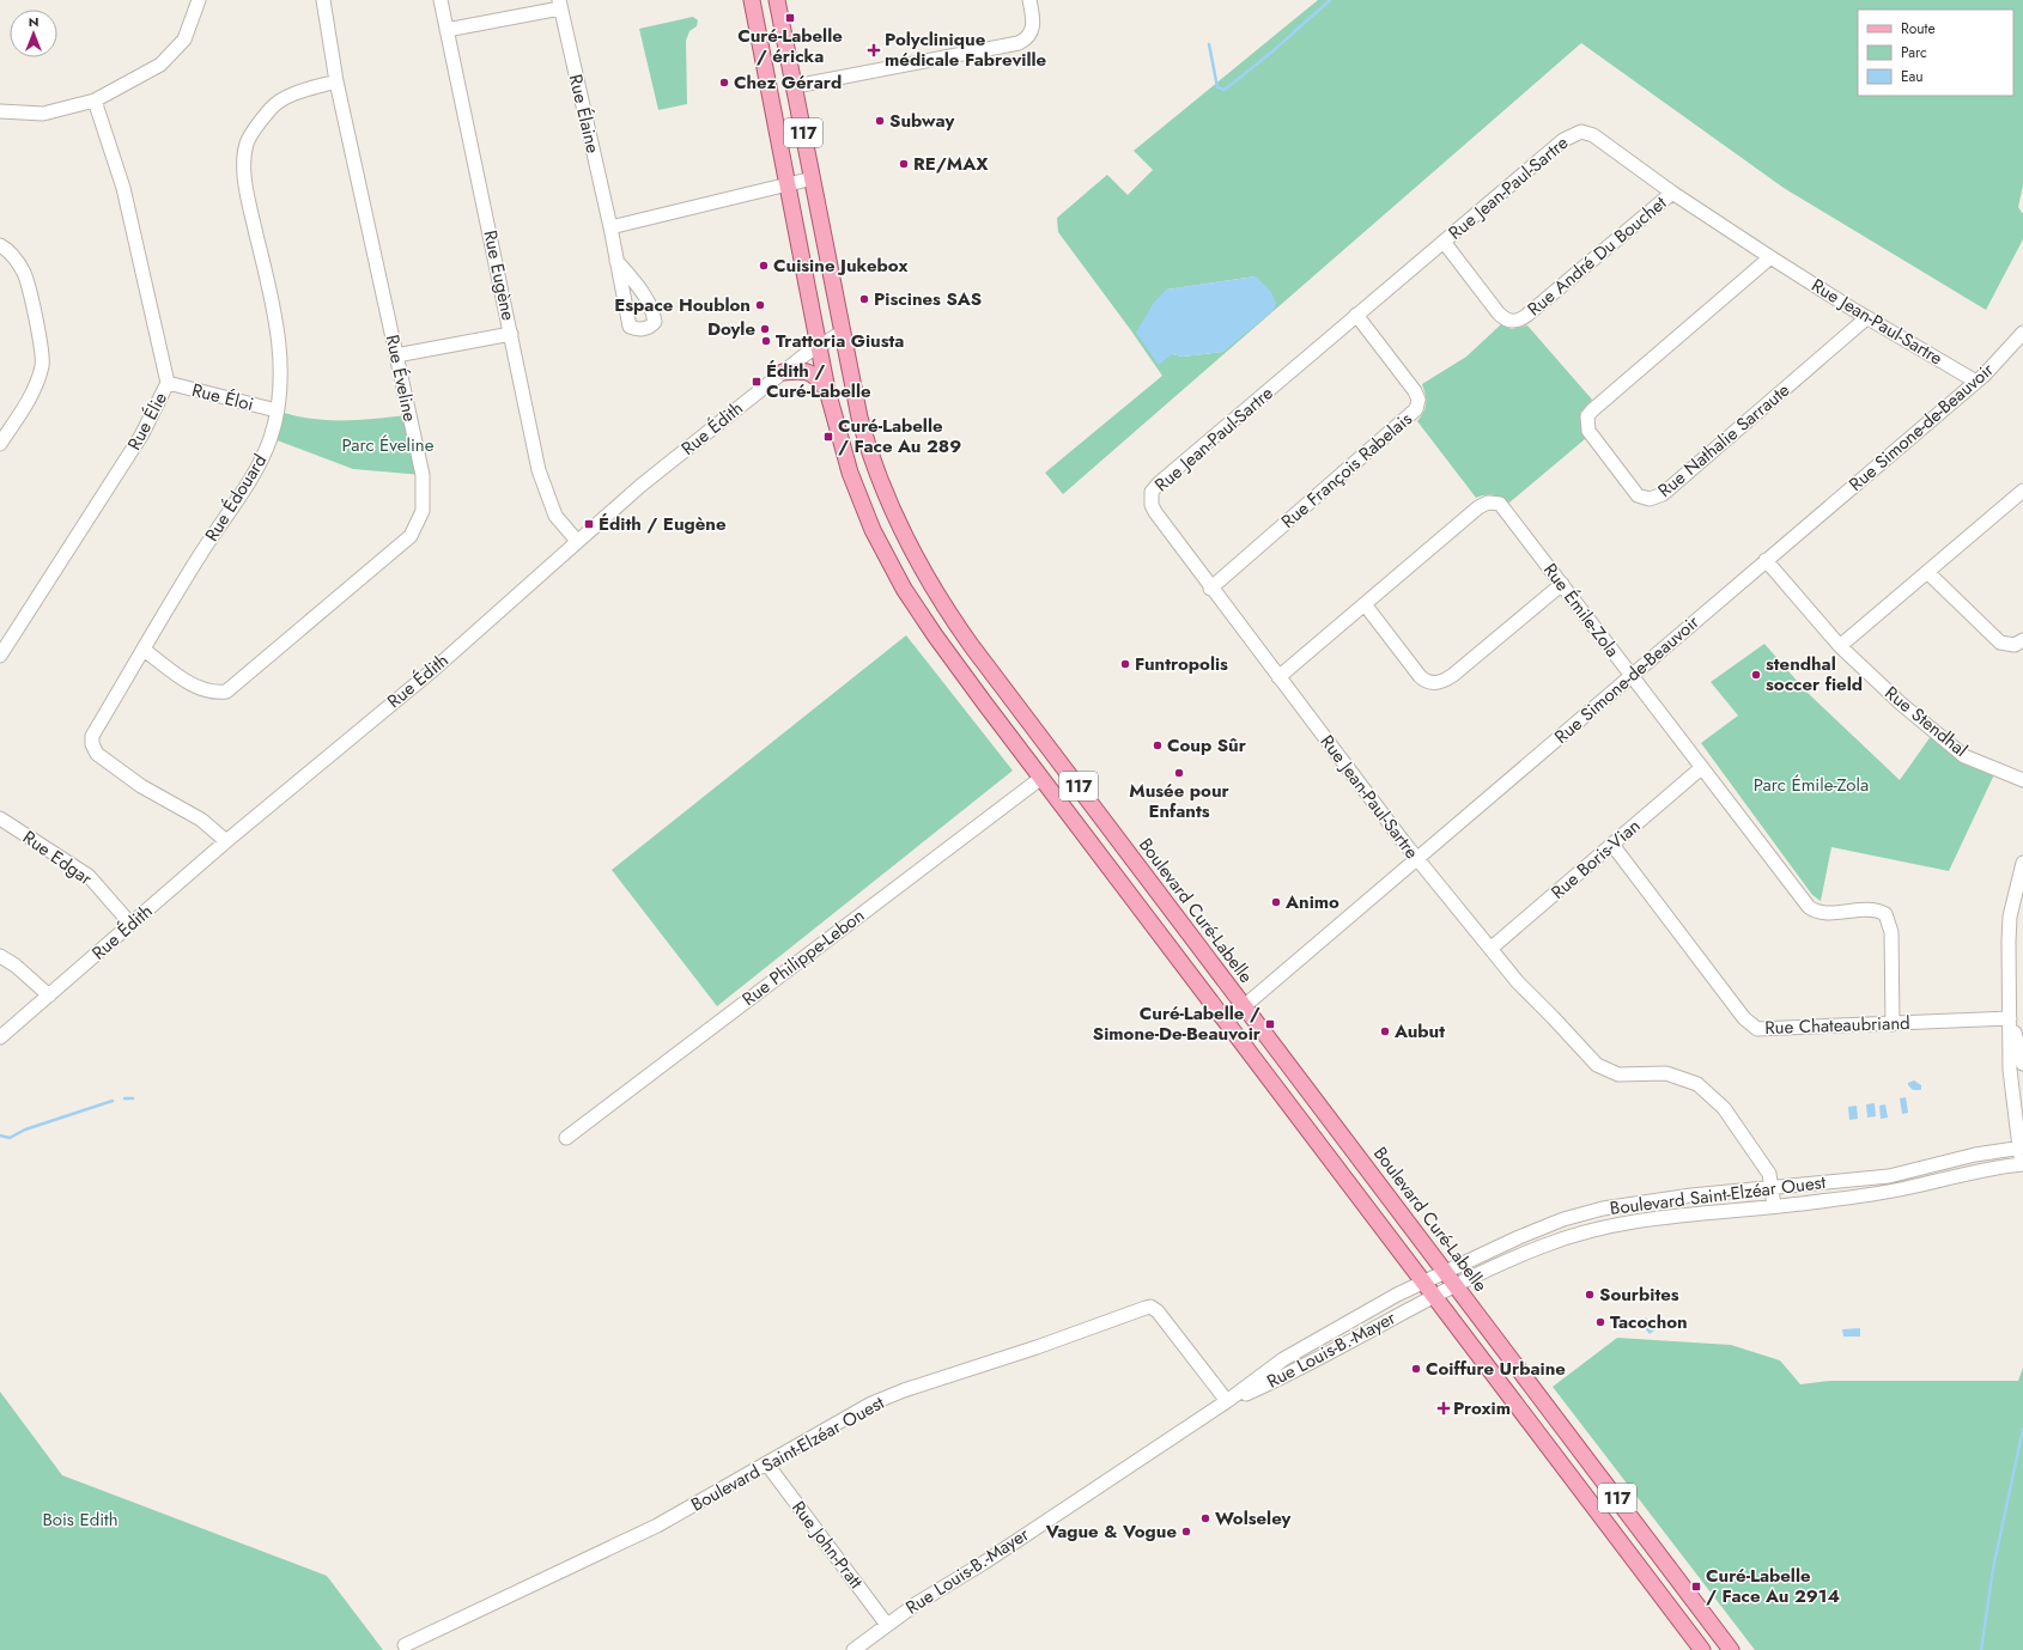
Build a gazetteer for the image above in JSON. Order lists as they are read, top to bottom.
{
  "streets": {
    "main road": ["117", "Boulevard Curé-Labelle"],
    "street": [
      "Rue Élaine",
      "Rue Jean-Paul-Sartre",
      "Rue André Du Bouchet",
      "Rue Eugène",
      "Rue Éveline",
      "Rue Éloi",
      "Rue Élie",
      "Rue Simone-de-Beauvoir",
      "Rue Édith",
      "Rue Nathalie Sarraute",
      "Rue François Rabelais",
      "Rue Édouard",
      "Rue Émile-Zola",
      "Rue Stendhal",
      "Rue Edgar",
      "Rue Boris-Vian",
      "Rue Philippe-Lebon",
      "Rue Chateaubriand",
      "Boulevard Saint-Elzéar Ouest",
      "Rue Louis-B.-Mayer",
      "Rue John-Pratt"
    ]
  },
  "crossings": [
    ["117", "Rue Simone-de-Beauvoir"],
    ["117", "Rue Édith"],
    ["117", "Rue Philippe-Lebon"],
    ["117", "Boulevard Saint-Elzéar Ouest"],
    ["117", "Rue Louis-B.-Mayer"],
    ["Rue Jean-Paul-Sartre", "Rue André Du Bouchet"],
    ["Rue Jean-Paul-Sartre", "Rue Simone-de-Beauvoir"],
    ["Rue Jean-Paul-Sartre", "Rue Nathalie Sarraute"],
    ["Rue Jean-Paul-Sartre", "Rue François Rabelais"],
    ["Rue Jean-Paul-Sartre", "Rue Émile-Zola"],
    ["Rue Jean-Paul-Sartre", "Rue Boris-Vian"],
    ["Rue Jean-Paul-Sartre", "Boulevard Saint-Elzéar Ouest"],
    ["Rue Eugène", "Rue Édith"],
    ["Rue Éveline", "Rue Édouard"],
    ["Rue Éloi", "Rue Élie"],
    ["Rue Éloi", "Rue Édouard"],
    ["Rue Simone-de-Beauvoir", "Rue Émile-Zola"],
    ["Rue Simone-de-Beauvoir", "Rue Stendhal"],
    ["Rue Simone-de-Beauvoir", "Boulevard Curé-Labelle"],
    ["Rue Édith", "Rue Édouard"],
    ["Rue Édith", "Rue Edgar"],
    ["Rue Édith", "Boulevard Curé-Labelle"],
    ["Rue Émile-Zola", "Rue Boris-Vian"],
    ["Rue Émile-Zola", "Rue Chateaubriand"],
    ["Rue Boris-Vian", "Rue Chateaubriand"],
    ["Boulevard Curé-Labelle", "Boulevard Saint-Elzéar Ouest"],
    ["Boulevard Saint-Elzéar Ouest", "Rue Louis-B.-Mayer"],
    ["Boulevard Saint-Elzéar Ouest", "Rue John-Pratt"],
    ["Rue Louis-B.-Mayer", "Rue John-Pratt"]
  ],
  "parks": ["Parc Éveline", "Parc Émile-Zola", "Bois Edith"],
  "places": {
    "transit": [
      "Curé-Labelle / éricka",
      "Édith / Curé-Labelle",
      "Curé-Labelle / Face Au 289",
      "Édith / Eugène",
      "Curé-Labelle / Simone-De-Beauvoir",
      "Curé-Labelle / Face Au 2914"
    ],
    "health": ["Polyclinique médicale Fabreville", "Proxim"],
    "other": [
      "Chez Gérard",
      "Subway",
      "RE/MAX",
      "Cuisine Jukebox",
      "Piscines SAS",
      "Espace Houblon",
      "Doyle",
      "Trattoria Giusta",
      "Funtropolis",
      "stendhal soccer field",
      "Coup Sûr",
      "Musée pour Enfants",
      "Animo",
      "Aubut",
      "Sourbites",
      "Tacochon",
      "Coiffure Urbaine",
      "Wolseley",
      "Vague & Vogue"
    ]
  },
  "legend": ["Route", "Parc", "Eau"],
  "north": "top"
}
